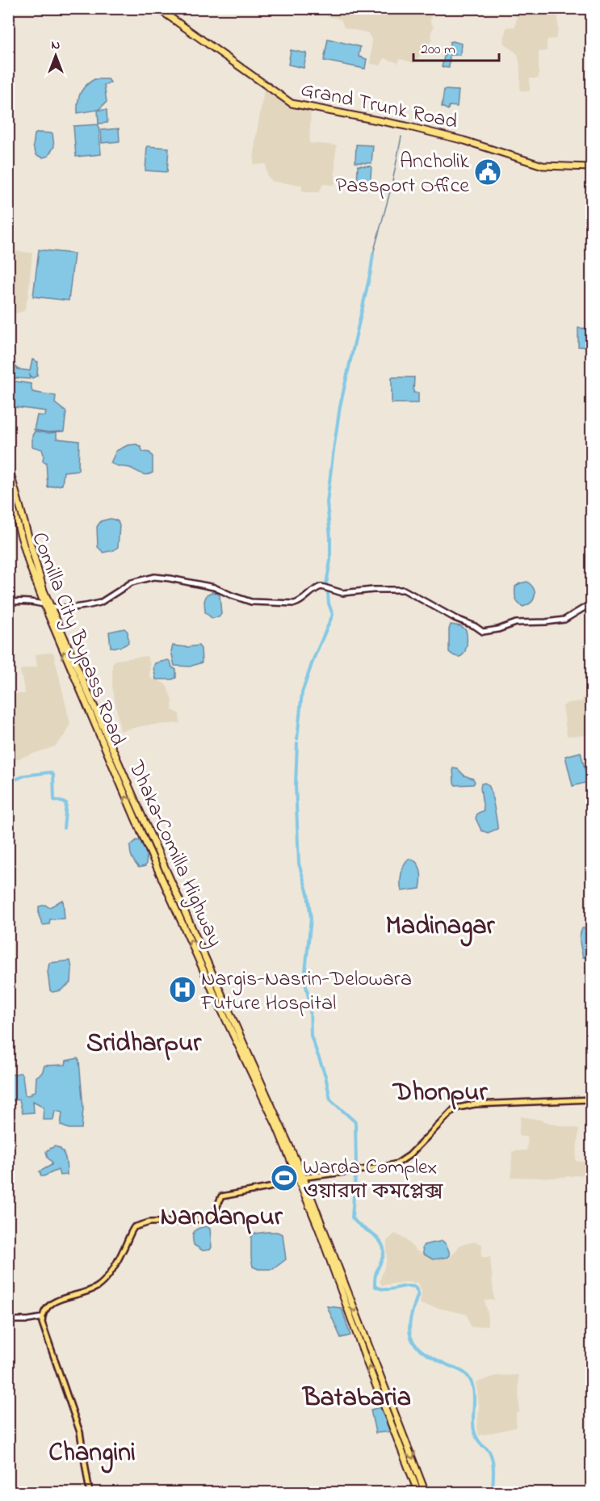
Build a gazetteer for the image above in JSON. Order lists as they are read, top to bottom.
{
  "streets": {
    "highway": ["Grand Trunk Road", "Comilla City Bypass Road", "Dhaka–Comilla Highway"]
  },
  "crossings": [
    ["Comilla City Bypass Road", "Dhaka–Comilla Highway"]
  ],
  "districts": [
    "Madinagar",
    "Sridharpur",
    "Dhonpur",
    "Nandanpur",
    "Batabaria",
    "Changini"
  ],
  "places": {
    "public building": ["Ancholik Passport Office"],
    "hospital": ["Nargis-Nasrin-Delowara Future Hospital"],
    "sports": ["Warda Complex ওয়ারদা কমপ্লেক্স"]
  },
  "scale_bar": "200 m",
  "north": "top"
}
